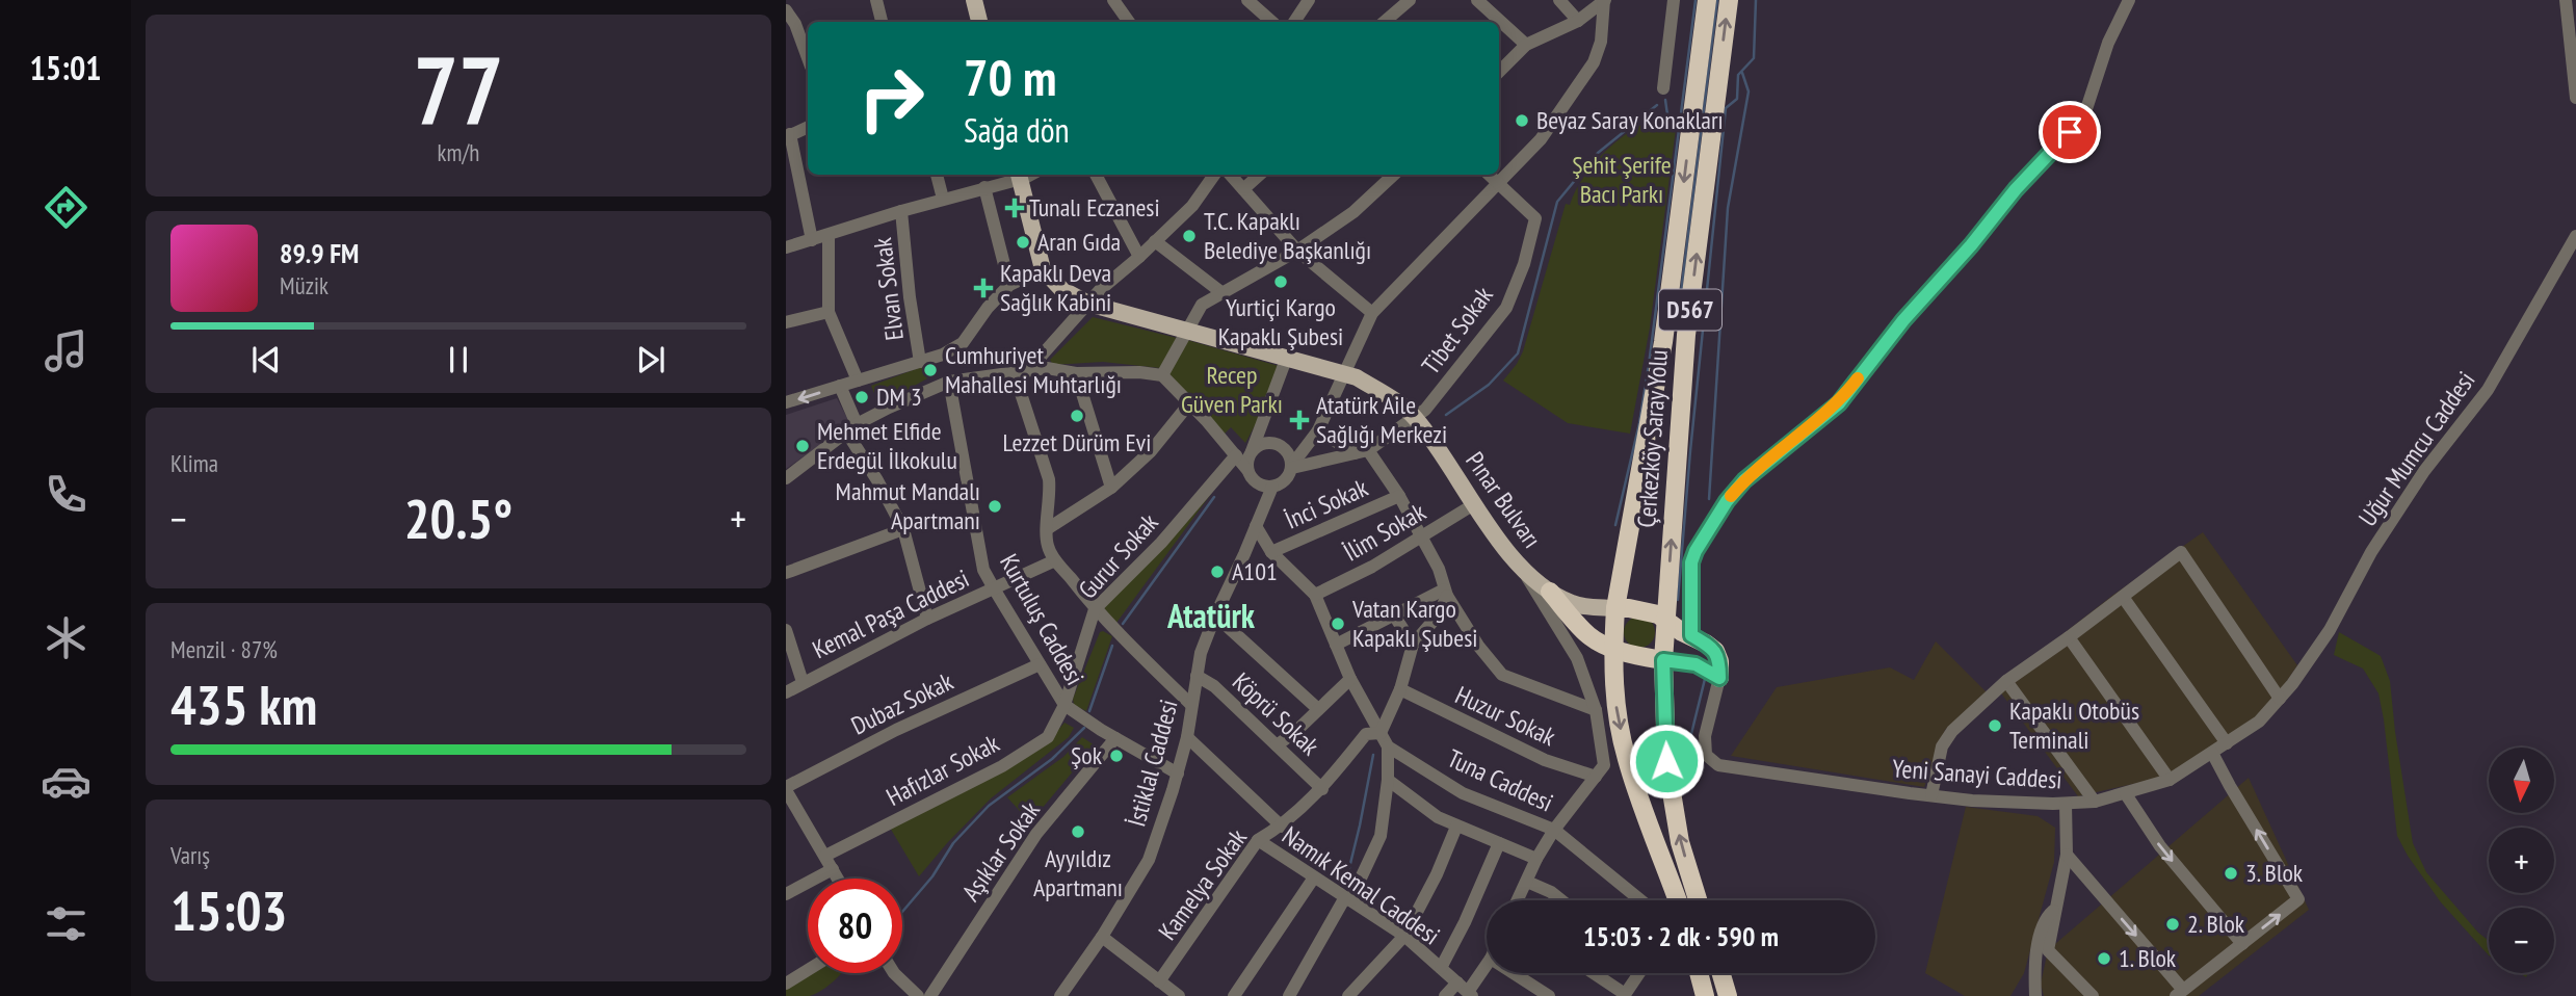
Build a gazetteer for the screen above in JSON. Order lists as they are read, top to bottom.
{
  "streets": {
    "highway": ["D567", "Çerkezköy Saray Yolu"],
    "main road": ["Pınar Bulvarı"],
    "street": [
      "Elvan Sokak",
      "Tibet Sokak",
      "Uğur Mumcu Caddesi",
      "İnci Sokak",
      "İlim Sokak",
      "Gurur Sokak",
      "Kemal Paşa Caddesi",
      "Kurtuluş Caddesi",
      "Dubaz Sokak",
      "Köprü Sokak",
      "Huzur Sokak",
      "İstiklal Caddesi",
      "Hafızlar Sokak",
      "Yeni Sanayi Caddesi",
      "Tuna Caddesi",
      "Aşıklar Sokak",
      "Kamelya Sokak",
      "Namık Kemal Caddesi"
    ]
  },
  "crossings": [
    ["D567", "Çerkezköy Saray Yolu"],
    ["D567", "Pınar Bulvarı"],
    ["Tibet Sokak", "Pınar Bulvarı"],
    ["Çerkezköy Saray Yolu", "Pınar Bulvarı"],
    ["Uğur Mumcu Caddesi", "Yeni Sanayi Caddesi"],
    ["Pınar Bulvarı", "İlim Sokak"],
    ["İnci Sokak", "Tuna Caddesi"],
    ["İlim Sokak", "Tuna Caddesi"],
    ["Gurur Sokak", "Kurtuluş Caddesi"],
    ["Gurur Sokak", "Hafızlar Sokak"],
    ["Kemal Paşa Caddesi", "Kurtuluş Caddesi"],
    ["Kurtuluş Caddesi", "Dubaz Sokak"],
    ["Kurtuluş Caddesi", "İstiklal Caddesi"],
    ["Kurtuluş Caddesi", "Hafızlar Sokak"],
    ["Kurtuluş Caddesi", "Aşıklar Sokak"],
    ["Köprü Sokak", "İstiklal Caddesi"],
    ["Köprü Sokak", "Kamelya Sokak"],
    ["İstiklal Caddesi", "Tuna Caddesi"],
    ["Tuna Caddesi", "Kamelya Sokak"],
    ["Kamelya Sokak", "Namık Kemal Caddesi"]
  ],
  "districts": ["Atatürk"],
  "parks": ["Şehit Şerife Bacı Parkı", "Recep Güven Parkı"],
  "places": {
    "other": [
      "Beyaz Saray Konakları",
      "T.C. Kapaklı Belediye Başkanlığı",
      "Aran Gıda",
      "Yurtiçi Kargo Kapaklı Şubesi",
      "Cumhuriyet Mahallesi Muhtarlığı",
      "DM 3",
      "Lezzet Dürüm Evi",
      "Mehmet Elfide Erdegül İlkokulu",
      "Mahmut Mandalı Apartmanı",
      "A101",
      "Vatan Kargo Kapaklı Şubesi",
      "Kapaklı Otobüs Terminali",
      "Şok",
      "Ayyıldız Apartmanı",
      "3. Blok",
      "2. Blok",
      "1. Blok"
    ],
    "health": ["Tunalı Eczanesi", "Kapaklı Deva Sağlık Kabini", "Atatürk Aile Sağlığı Merkezi"]
  },
  "north": "bottom",
  "page": {
    "tabs": "15:01",
    "tile": [
      ["77", "km/h"],
      "Klima",
      ["Menzil · 87%", "435 km"],
      ["Varış", "15:03"]
    ],
    "turn": ["70 m", "Sağa dön"],
    "song": ["89.9 FM", "Müzik"],
    "heat": ["−", "20.5°", "+"],
    "map_buttons": ["+", "−"],
    "limit": "80",
    "trip": "15:03 · 2 dk · 590 m"
  }
}
